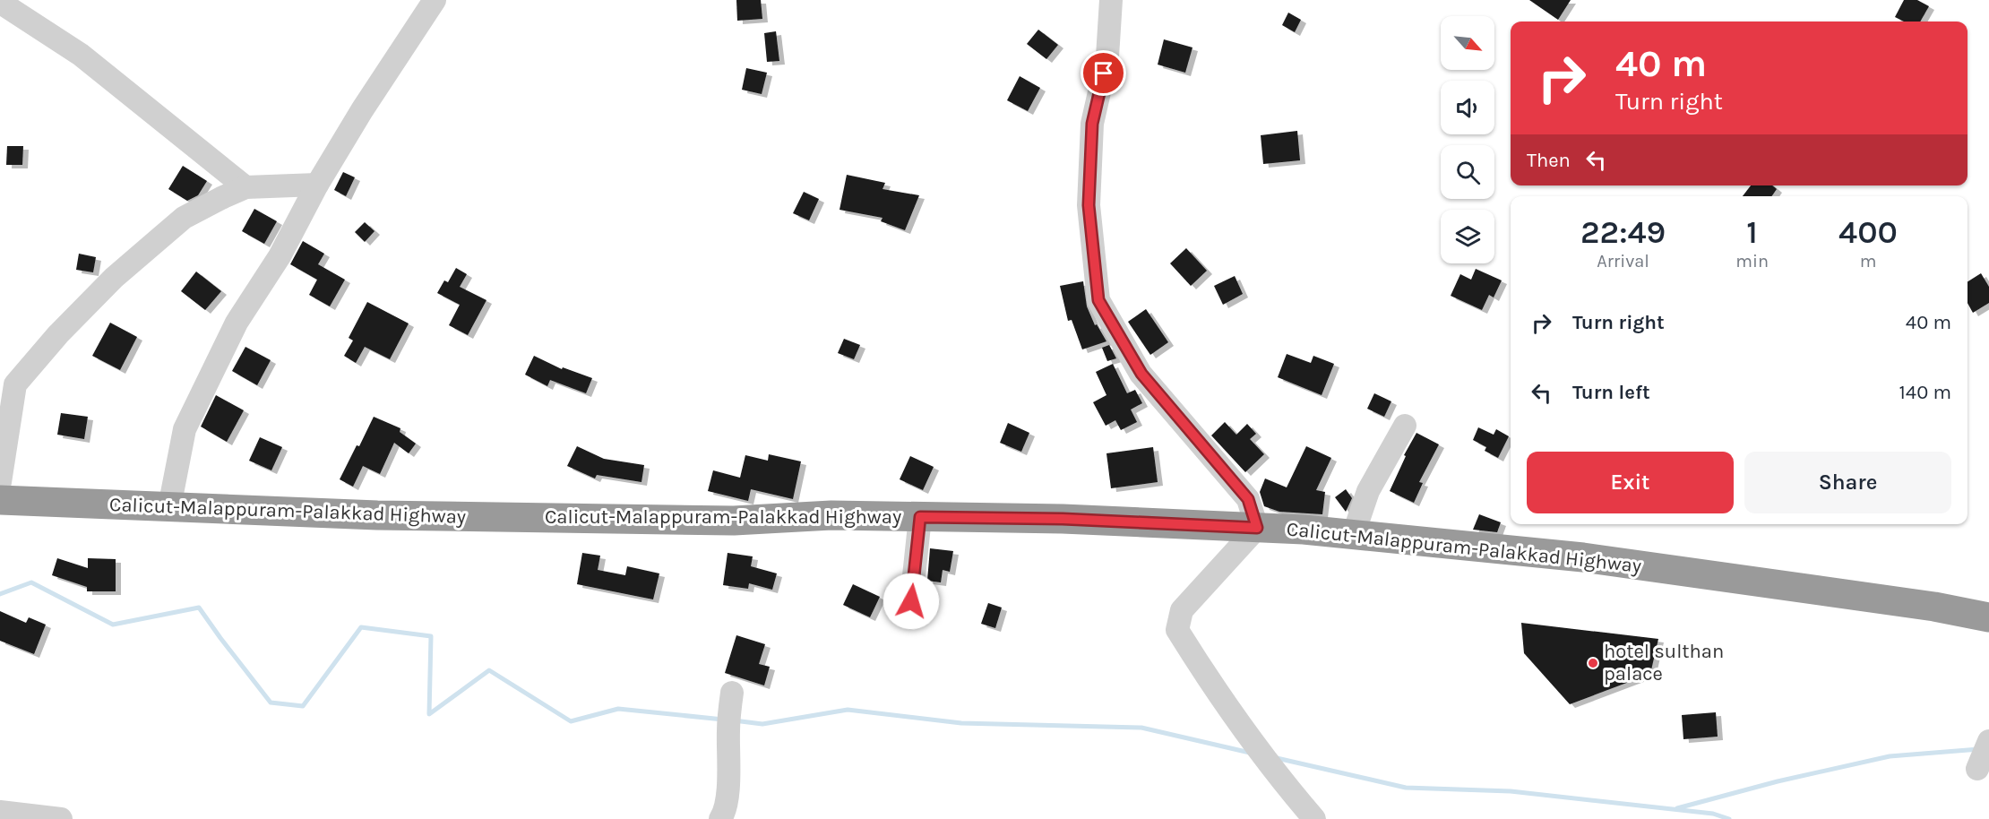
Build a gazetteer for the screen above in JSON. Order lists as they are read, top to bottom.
{
  "streets": {
    "highway": ["Calicut-Malappuram-Palakkad Highway"]
  },
  "places": ["hotel sulthan palace"],
  "north": "bottom right",
  "page": {
    "turn": ["40 m", "Turn right"],
    "then": "Then",
    "eta": [
      "22:49",
      "Arrival",
      "1",
      "min",
      "400",
      "m"
    ],
    "list": [
      {
        "name": "Turn right",
        "value": "40 m"
      },
      {
        "name": "Turn left",
        "value": "140 m"
      }
    ],
    "buttons": ["Exit", "Share"]
  }
}
